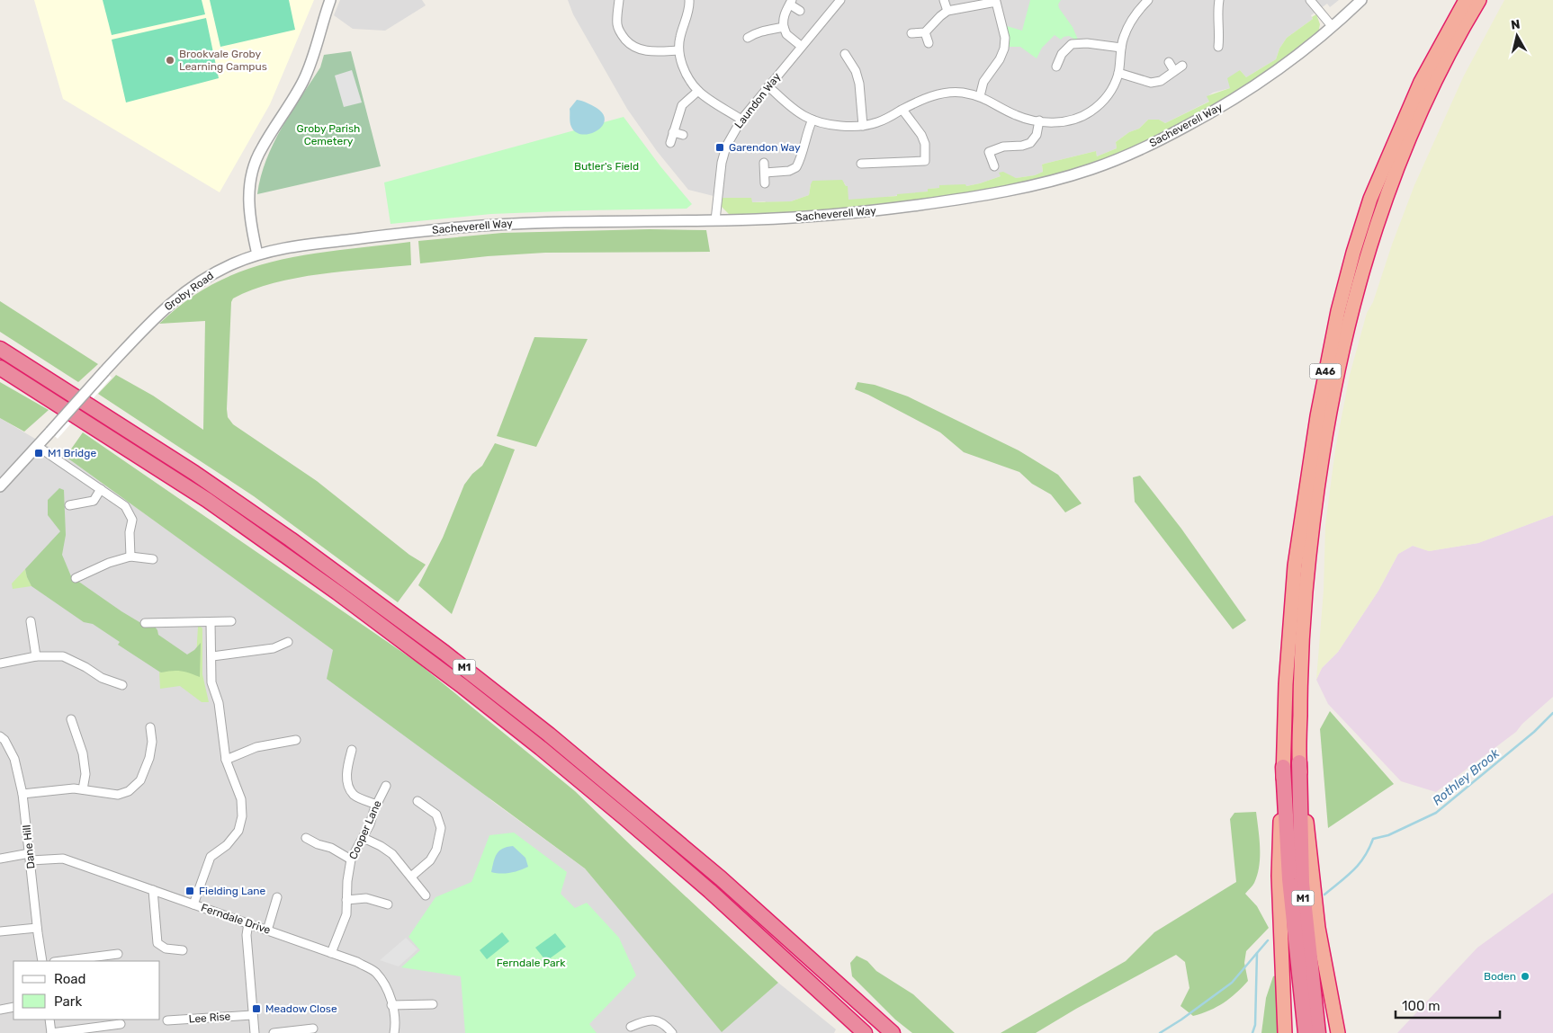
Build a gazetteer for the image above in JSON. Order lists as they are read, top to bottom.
{
  "streets": {
    "highway": ["A46", "M1"],
    "street": [
      "Laundon Way",
      "Sacheverell Way",
      "Groby Road",
      "Cooper Lane",
      "Dane Hill",
      "Ferndale Drive",
      "Lee Rise"
    ]
  },
  "crossings": [
    ["Laundon Way", "Sacheverell Way"],
    ["Sacheverell Way", "Groby Road"],
    ["A46", "M1"],
    ["Cooper Lane", "Ferndale Drive"],
    ["Dane Hill", "Ferndale Drive"]
  ],
  "water": ["Rothley Brook"],
  "parks": ["Groby Parish Cemetery", "Butler's Field", "Ferndale Park"],
  "places": {
    "other": ["Brookvale Groby Learning Campus", "Boden"],
    "transit": [
      "Garendon Way",
      "M1 Bridge",
      "Fielding Lane",
      "Meadow Close"
    ]
  },
  "legend": ["Road", "Park"],
  "scale_bar": "100 m",
  "north": "top"
}
